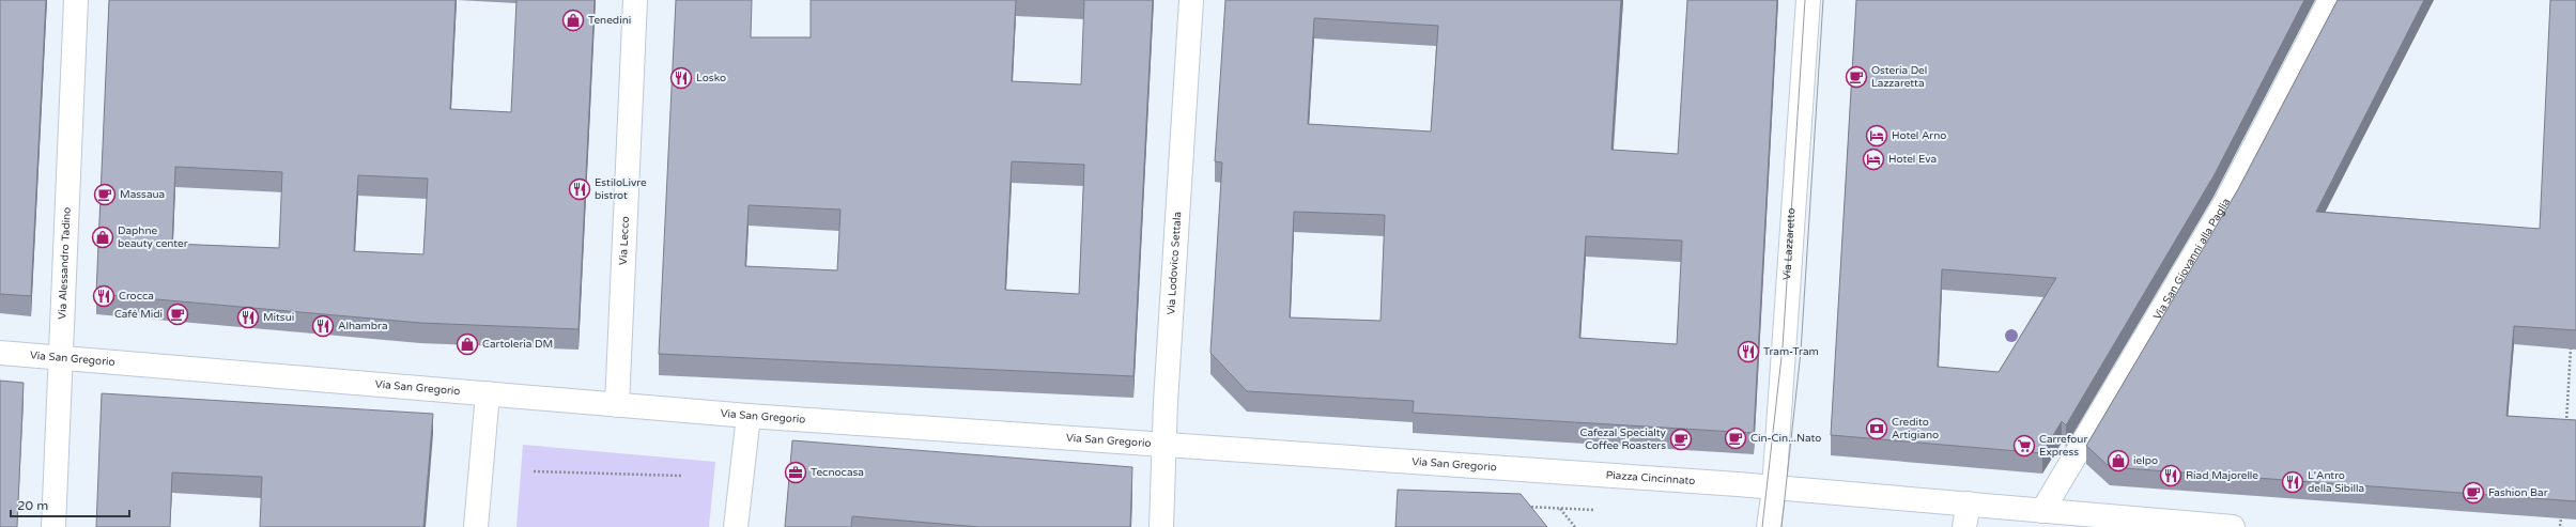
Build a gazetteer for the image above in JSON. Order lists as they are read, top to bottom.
{
  "streets": {
    "street": [
      "Via Lecco",
      "Via Lazzaretto",
      "Via San Giovanni alla Paglia",
      "Via Lodovico Settala",
      "Via Alessandro Tadino",
      "Via San Gregorio",
      "Piazza Cincinnato"
    ]
  },
  "crossings": [
    ["Via Lecco", "Via San Gregorio"],
    ["Via Lazzaretto", "Piazza Cincinnato"],
    ["Via San Giovanni alla Paglia", "Piazza Cincinnato"],
    ["Via Lodovico Settala", "Via San Gregorio"],
    ["Via Alessandro Tadino", "Via San Gregorio"],
    ["Via San Gregorio", "Piazza Cincinnato"]
  ],
  "places": {
    "shop": [
      "Tenedini",
      "Daphne beauty center",
      "Cartoleria DM",
      "ielpo"
    ],
    "cafe": [
      "Osteria Del Lazzaretta",
      "Massaua",
      "Café Midi",
      "Cin-Cin...Nato",
      "Cafezal Specialty Coffee Roasters",
      "Fashion Bar"
    ],
    "restaurant": [
      "Losko",
      "EstiloLivre bistrot",
      "Crocca",
      "Mitsui",
      "Alhambra",
      "Tram-Tram",
      "Riad Majorelle",
      "L'Antro della Sibilla"
    ],
    "hotel": ["Hotel Arno", "Hotel Eva"],
    "bank": ["Credito Artigiano"],
    "supermarket": ["Carrefour Express"],
    "office": ["Tecnocasa"]
  },
  "scale_bar": "20 m"
}
